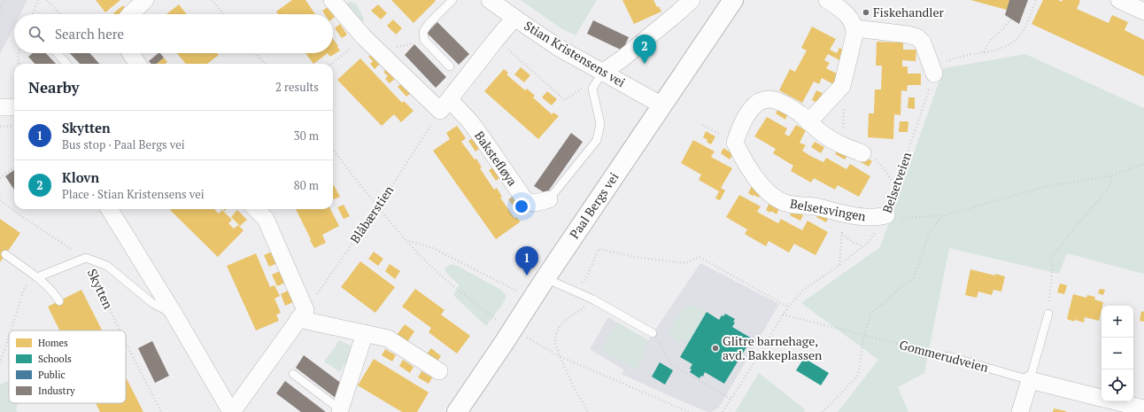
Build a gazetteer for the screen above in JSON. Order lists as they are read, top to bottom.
{
  "streets": {
    "street": [
      "Stian Kristensens vei",
      "Bakstefløya",
      "Paal Bergs vei",
      "Belsetsvingen",
      "Gommerudveien"
    ],
    "path": ["Belsetveien", "Blåbærstien", "Skytten"]
  },
  "crossings": [
    ["Stian Kristensens vei", "Paal Bergs vei"],
    ["Bakstefløya", "Blåbærstien"],
    ["Belsetveien", "Belsetsvingen"],
    ["Belsetveien", "Gommerudveien"]
  ],
  "places": ["Fiskehandler", "Glitre barnehage, avd. Bakkeplassen"],
  "legend": [
    "Homes",
    "Schools",
    "Public",
    "Industry"
  ],
  "page": {
    "search": "Search here",
    "pins": ["2", "1"],
    "heading": ["Nearby", "2 results"],
    "list": [
      {
        "mark": "1",
        "name": "Skytten",
        "note": "Bus stop · Paal Bergs vei",
        "value": "30 m"
      },
      {
        "mark": "2",
        "name": "Klovn",
        "note": "Place · Stian Kristensens vei",
        "value": "80 m"
      }
    ],
    "map_buttons": ["+", "−"]
  }
}
